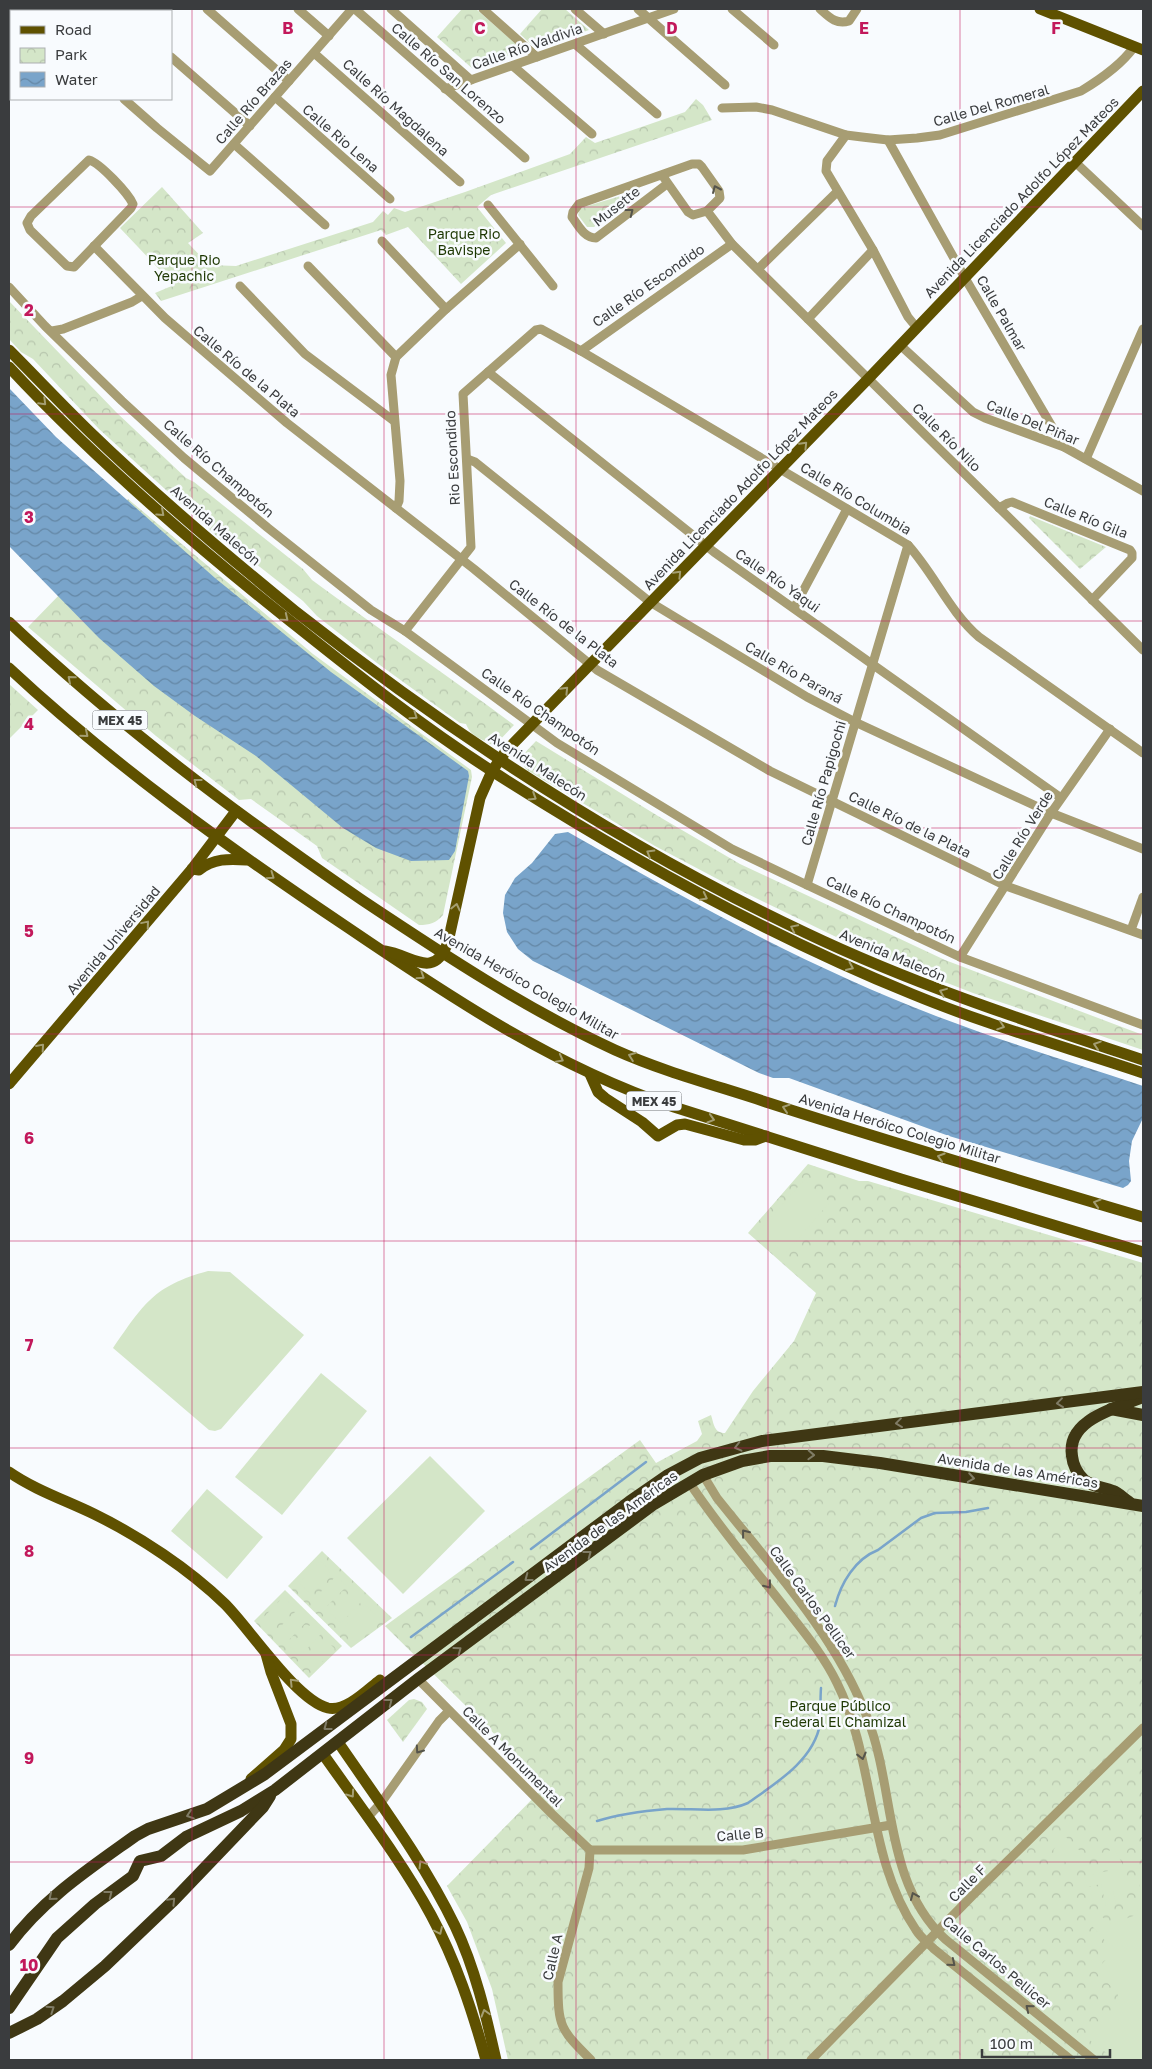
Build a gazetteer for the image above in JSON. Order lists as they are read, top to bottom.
{
  "streets": {
    "highway": ["Avenida de las Américas"],
    "main road": [
      "Avenida Licenciado Adolfo López Mateos",
      "Avenida Malecón",
      "MEX 45",
      "Avenida Universidad",
      "Avenida Heróico Colegio Militar"
    ],
    "street": [
      "Calle Río Valdivia",
      "Calle Río San Lorenzo",
      "Calle Río Brazas",
      "Calle Del Romeral",
      "Calle Río Magdalena",
      "Calle Rio Lena",
      "Musette",
      "Calle Río Escondido",
      "Calle Palmar",
      "Calle Río de la Plata",
      "Calle Del Piñar",
      "Calle Río Nilo",
      "Rio Escondido",
      "Calle Río Champotón",
      "Calle Río Columbia",
      "Calle Río Gila",
      "Calle Río Yaqui",
      "Calle Río Paraná",
      "Calle Río Papigochi",
      "Calle Río Verde",
      "Calle Carlos Pellicer",
      "Calle A Monumental",
      "Calle B",
      "Calle F",
      "Calle A"
    ]
  },
  "crossings": [
    ["Calle Río Valdivia", "Calle Río San Lorenzo"],
    ["Calle Río San Lorenzo", "Calle Río Brazas"],
    ["Calle Río Brazas", "Calle Río Magdalena"],
    ["Calle Río Brazas", "Calle Rio Lena"],
    ["Calle Del Romeral", "Calle Palmar"],
    ["Avenida Licenciado Adolfo López Mateos", "Calle Palmar"],
    ["Avenida Licenciado Adolfo López Mateos", "Calle Río de la Plata"],
    ["Avenida Licenciado Adolfo López Mateos", "Calle Del Piñar"],
    ["Avenida Licenciado Adolfo López Mateos", "Calle Río Nilo"],
    ["Avenida Licenciado Adolfo López Mateos", "Calle Río Champotón"],
    ["Avenida Licenciado Adolfo López Mateos", "Calle Río Columbia"],
    ["Avenida Licenciado Adolfo López Mateos", "Avenida Malecón"],
    ["Avenida Licenciado Adolfo López Mateos", "Calle Río Yaqui"],
    ["Avenida Licenciado Adolfo López Mateos", "Calle Río Paraná"],
    ["Avenida Licenciado Adolfo López Mateos", "Avenida Heróico Colegio Militar"],
    ["Calle Río Escondido", "Calle Río Nilo"],
    ["Calle Río Escondido", "Calle Río Columbia"],
    ["Calle Palmar", "Calle Del Piñar"],
    ["Calle Río de la Plata", "Rio Escondido"],
    ["Calle Río de la Plata", "Calle Río Papigochi"],
    ["Calle Río de la Plata", "Calle Río Verde"],
    ["Calle Río Nilo", "Calle Río Gila"],
    ["Rio Escondido", "Calle Río Champotón"],
    ["Rio Escondido", "Calle Río Columbia"],
    ["Rio Escondido", "Calle Río Yaqui"],
    ["Rio Escondido", "Calle Río Paraná"],
    ["Calle Río Champotón", "Calle Río Papigochi"],
    ["Calle Río Champotón", "Calle Río Verde"],
    ["Calle Río Columbia", "Calle Río Papigochi"],
    ["Calle Río Columbia", "Calle Río Verde"],
    ["Calle Río Yaqui", "Calle Río Papigochi"],
    ["Calle Río Yaqui", "Calle Río Verde"],
    ["Calle Río Paraná", "Calle Río Papigochi"],
    ["Calle Río Paraná", "Calle Río Verde"],
    ["MEX 45", "Avenida Universidad"],
    ["Avenida Universidad", "Avenida Heróico Colegio Militar"],
    ["Avenida de las Américas", "Calle Carlos Pellicer"],
    ["Avenida de las Américas", "Calle A Monumental"],
    ["Calle Carlos Pellicer", "Calle B"],
    ["Calle Carlos Pellicer", "Calle F"],
    ["Calle A Monumental", "Calle B"],
    ["Calle A Monumental", "Calle A"],
    ["Calle B", "Calle A"]
  ],
  "one_way": ["Avenida Licenciado Adolfo López Mateos", "Avenida Universidad"],
  "parks": ["Parque Rio Bavispe", "Parque Rio Yepachic", "Parque Público Federal El Chamizal"],
  "legend": ["Road", "Park", "Water"],
  "scale_bar": "100 m",
  "grid": {
    "columns": [
      "B",
      "C",
      "D",
      "E",
      "F"
    ],
    "rows": [
      "2",
      "3",
      "4",
      "5",
      "6",
      "7",
      "8",
      "9",
      "10"
    ]
  }
}
